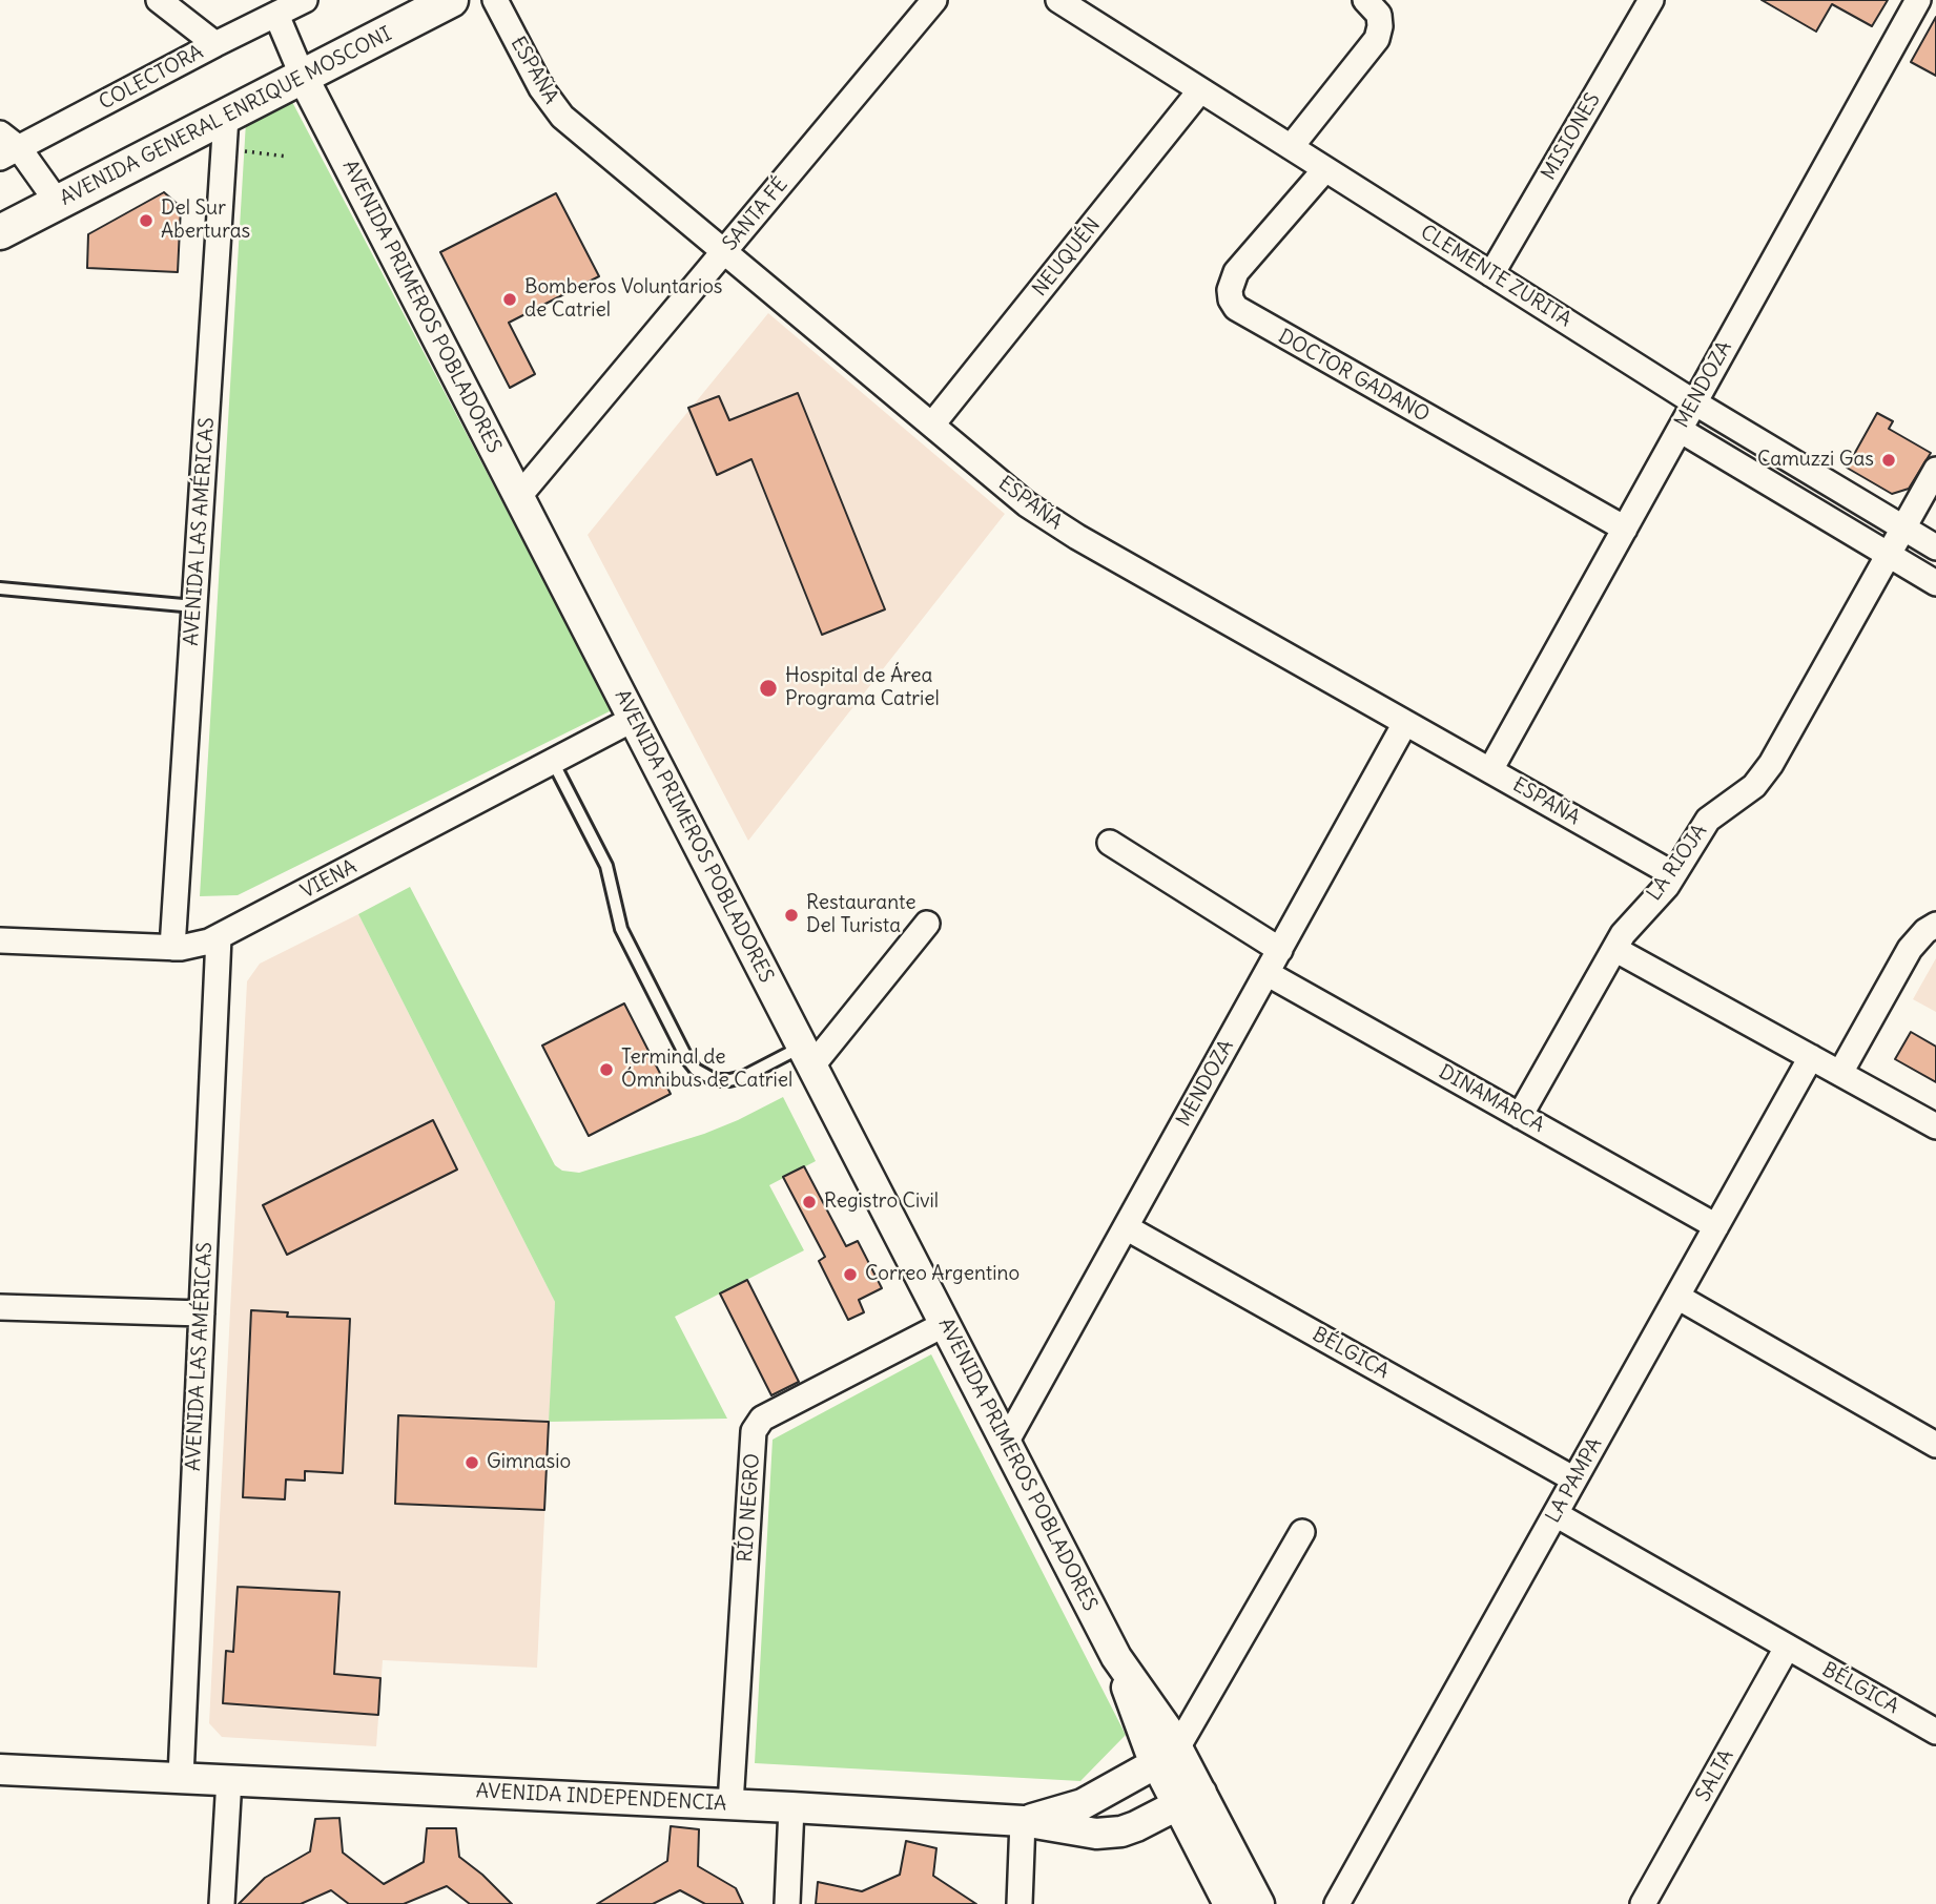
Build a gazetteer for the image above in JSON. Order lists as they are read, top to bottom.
{
  "streets": {
    "main road": ["AVENIDA GENERAL ENRIQUE MOSCONI"],
    "street": [
      "ESPAÑA",
      "COLECTORA",
      "MISIONES",
      "SANTA FÉ",
      "NEUQUÉN",
      "CLEMENTE ZURITA",
      "AVENIDA PRIMEROS POBLADORES",
      "DOCTOR GADANO",
      "MENDOZA",
      "AVENIDA LAS AMÉRICAS",
      "LA RIOJA",
      "VIENA",
      "DINAMARCA",
      "BÉLGICA",
      "LA PAMPA",
      "RÍO NEGRO",
      "SALTA",
      "AVENIDA INDEPENDENCIA"
    ]
  },
  "crossings": [
    ["ESPAÑA", "SANTA FÉ"],
    ["ESPAÑA", "NEUQUÉN"],
    ["ESPAÑA", "MENDOZA"],
    ["ESPAÑA", "LA RIOJA"],
    ["COLECTORA", "AVENIDA PRIMEROS POBLADORES"],
    ["AVENIDA GENERAL ENRIQUE MOSCONI", "AVENIDA PRIMEROS POBLADORES"],
    ["AVENIDA GENERAL ENRIQUE MOSCONI", "AVENIDA LAS AMÉRICAS"],
    ["MISIONES", "CLEMENTE ZURITA"],
    ["SANTA FÉ", "AVENIDA PRIMEROS POBLADORES"],
    ["NEUQUÉN", "CLEMENTE ZURITA"],
    ["CLEMENTE ZURITA", "DOCTOR GADANO"],
    ["CLEMENTE ZURITA", "MENDOZA"],
    ["CLEMENTE ZURITA", "LA RIOJA"],
    ["AVENIDA PRIMEROS POBLADORES", "MENDOZA"],
    ["AVENIDA PRIMEROS POBLADORES", "VIENA"],
    ["AVENIDA PRIMEROS POBLADORES", "RÍO NEGRO"],
    ["AVENIDA PRIMEROS POBLADORES", "AVENIDA INDEPENDENCIA"],
    ["DOCTOR GADANO", "MENDOZA"],
    ["MENDOZA", "DINAMARCA"],
    ["MENDOZA", "BÉLGICA"],
    ["AVENIDA LAS AMÉRICAS", "VIENA"],
    ["AVENIDA LAS AMÉRICAS", "AVENIDA INDEPENDENCIA"],
    ["LA RIOJA", "DINAMARCA"],
    ["DINAMARCA", "LA PAMPA"],
    ["BÉLGICA", "LA PAMPA"],
    ["BÉLGICA", "SALTA"],
    ["RÍO NEGRO", "AVENIDA INDEPENDENCIA"]
  ],
  "places": [
    "Del Sur Aberturas",
    "Bomberos Voluntarios de Catriel",
    "Camuzzi Gas",
    "Hospital de Área Programa Catriel",
    "Restaurante Del Turista",
    "Terminal de Ómnibus de Catriel",
    "Registro Civil",
    "Correo Argentino",
    "Gimnasio"
  ]
}
